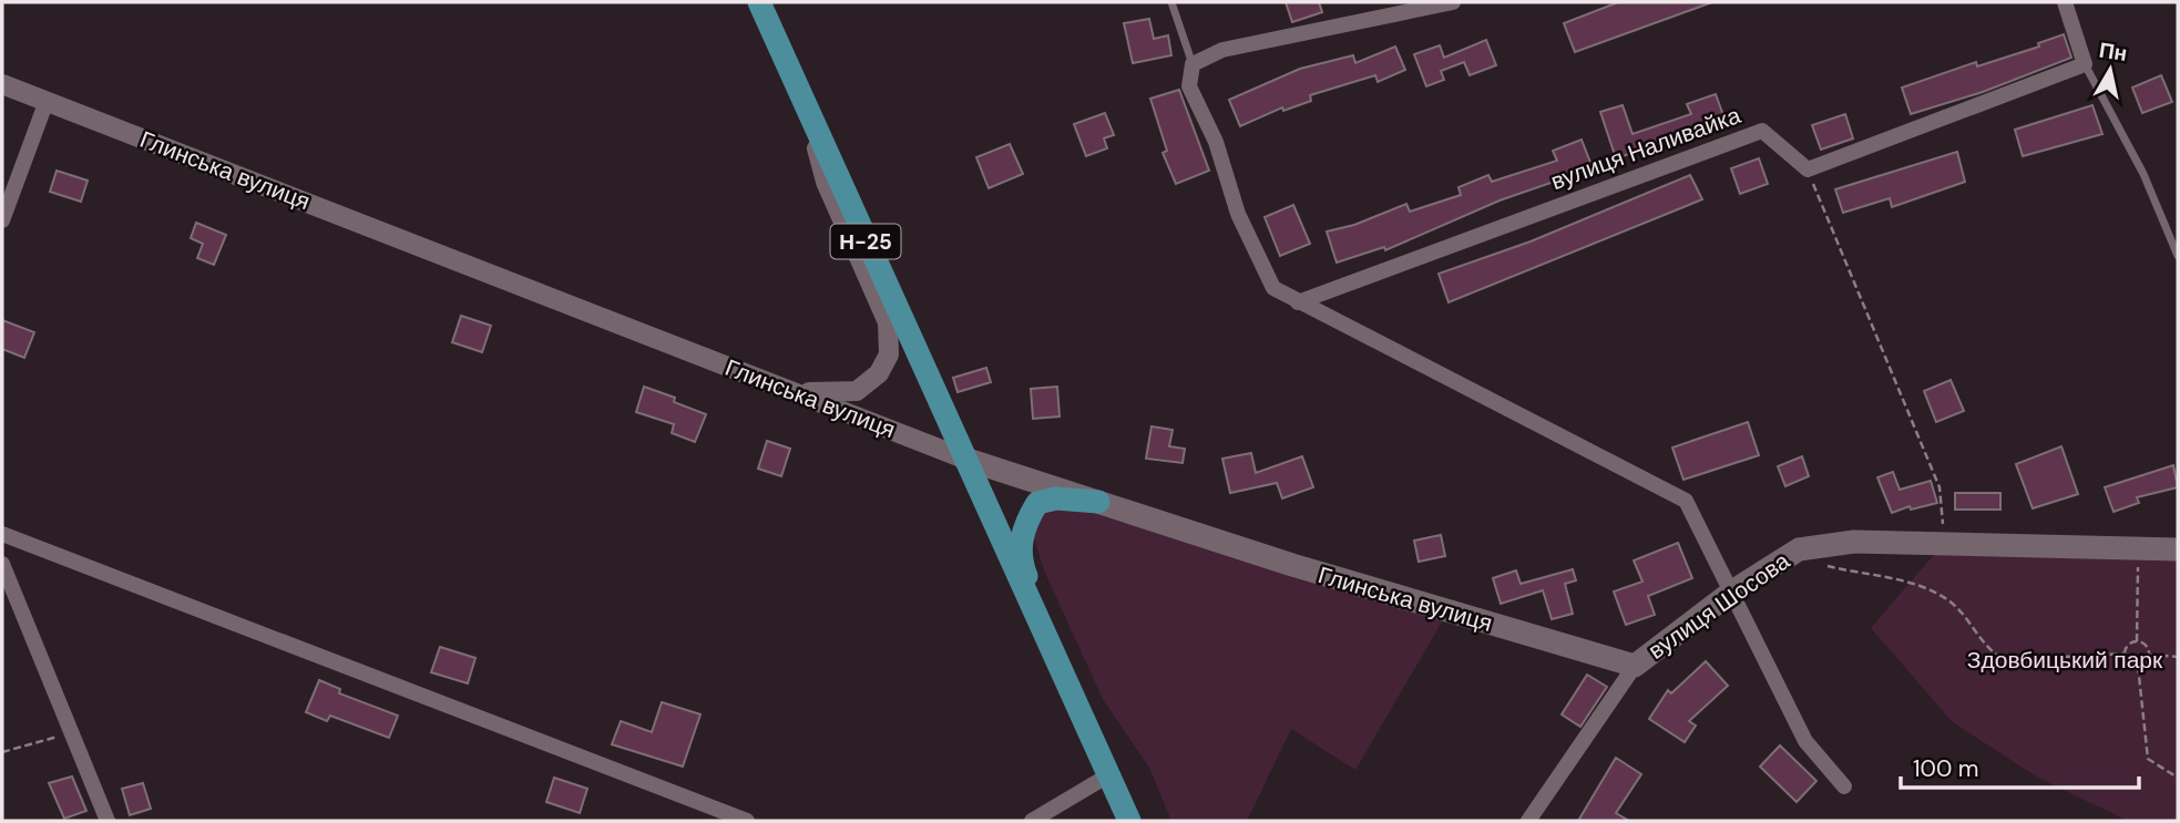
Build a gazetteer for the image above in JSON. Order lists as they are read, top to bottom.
{
  "streets": {
    "main road": ["Глинська вулиця", "Н-25", "вулиця Шосова"],
    "street": ["вулиця Наливайка"]
  },
  "crossings": [
    ["Глинська вулиця", "Н-25"],
    ["Глинська вулиця", "вулиця Шосова"]
  ],
  "parks": ["Здовбицький парк"],
  "scale_bar": "100 m",
  "north": "top"
}
